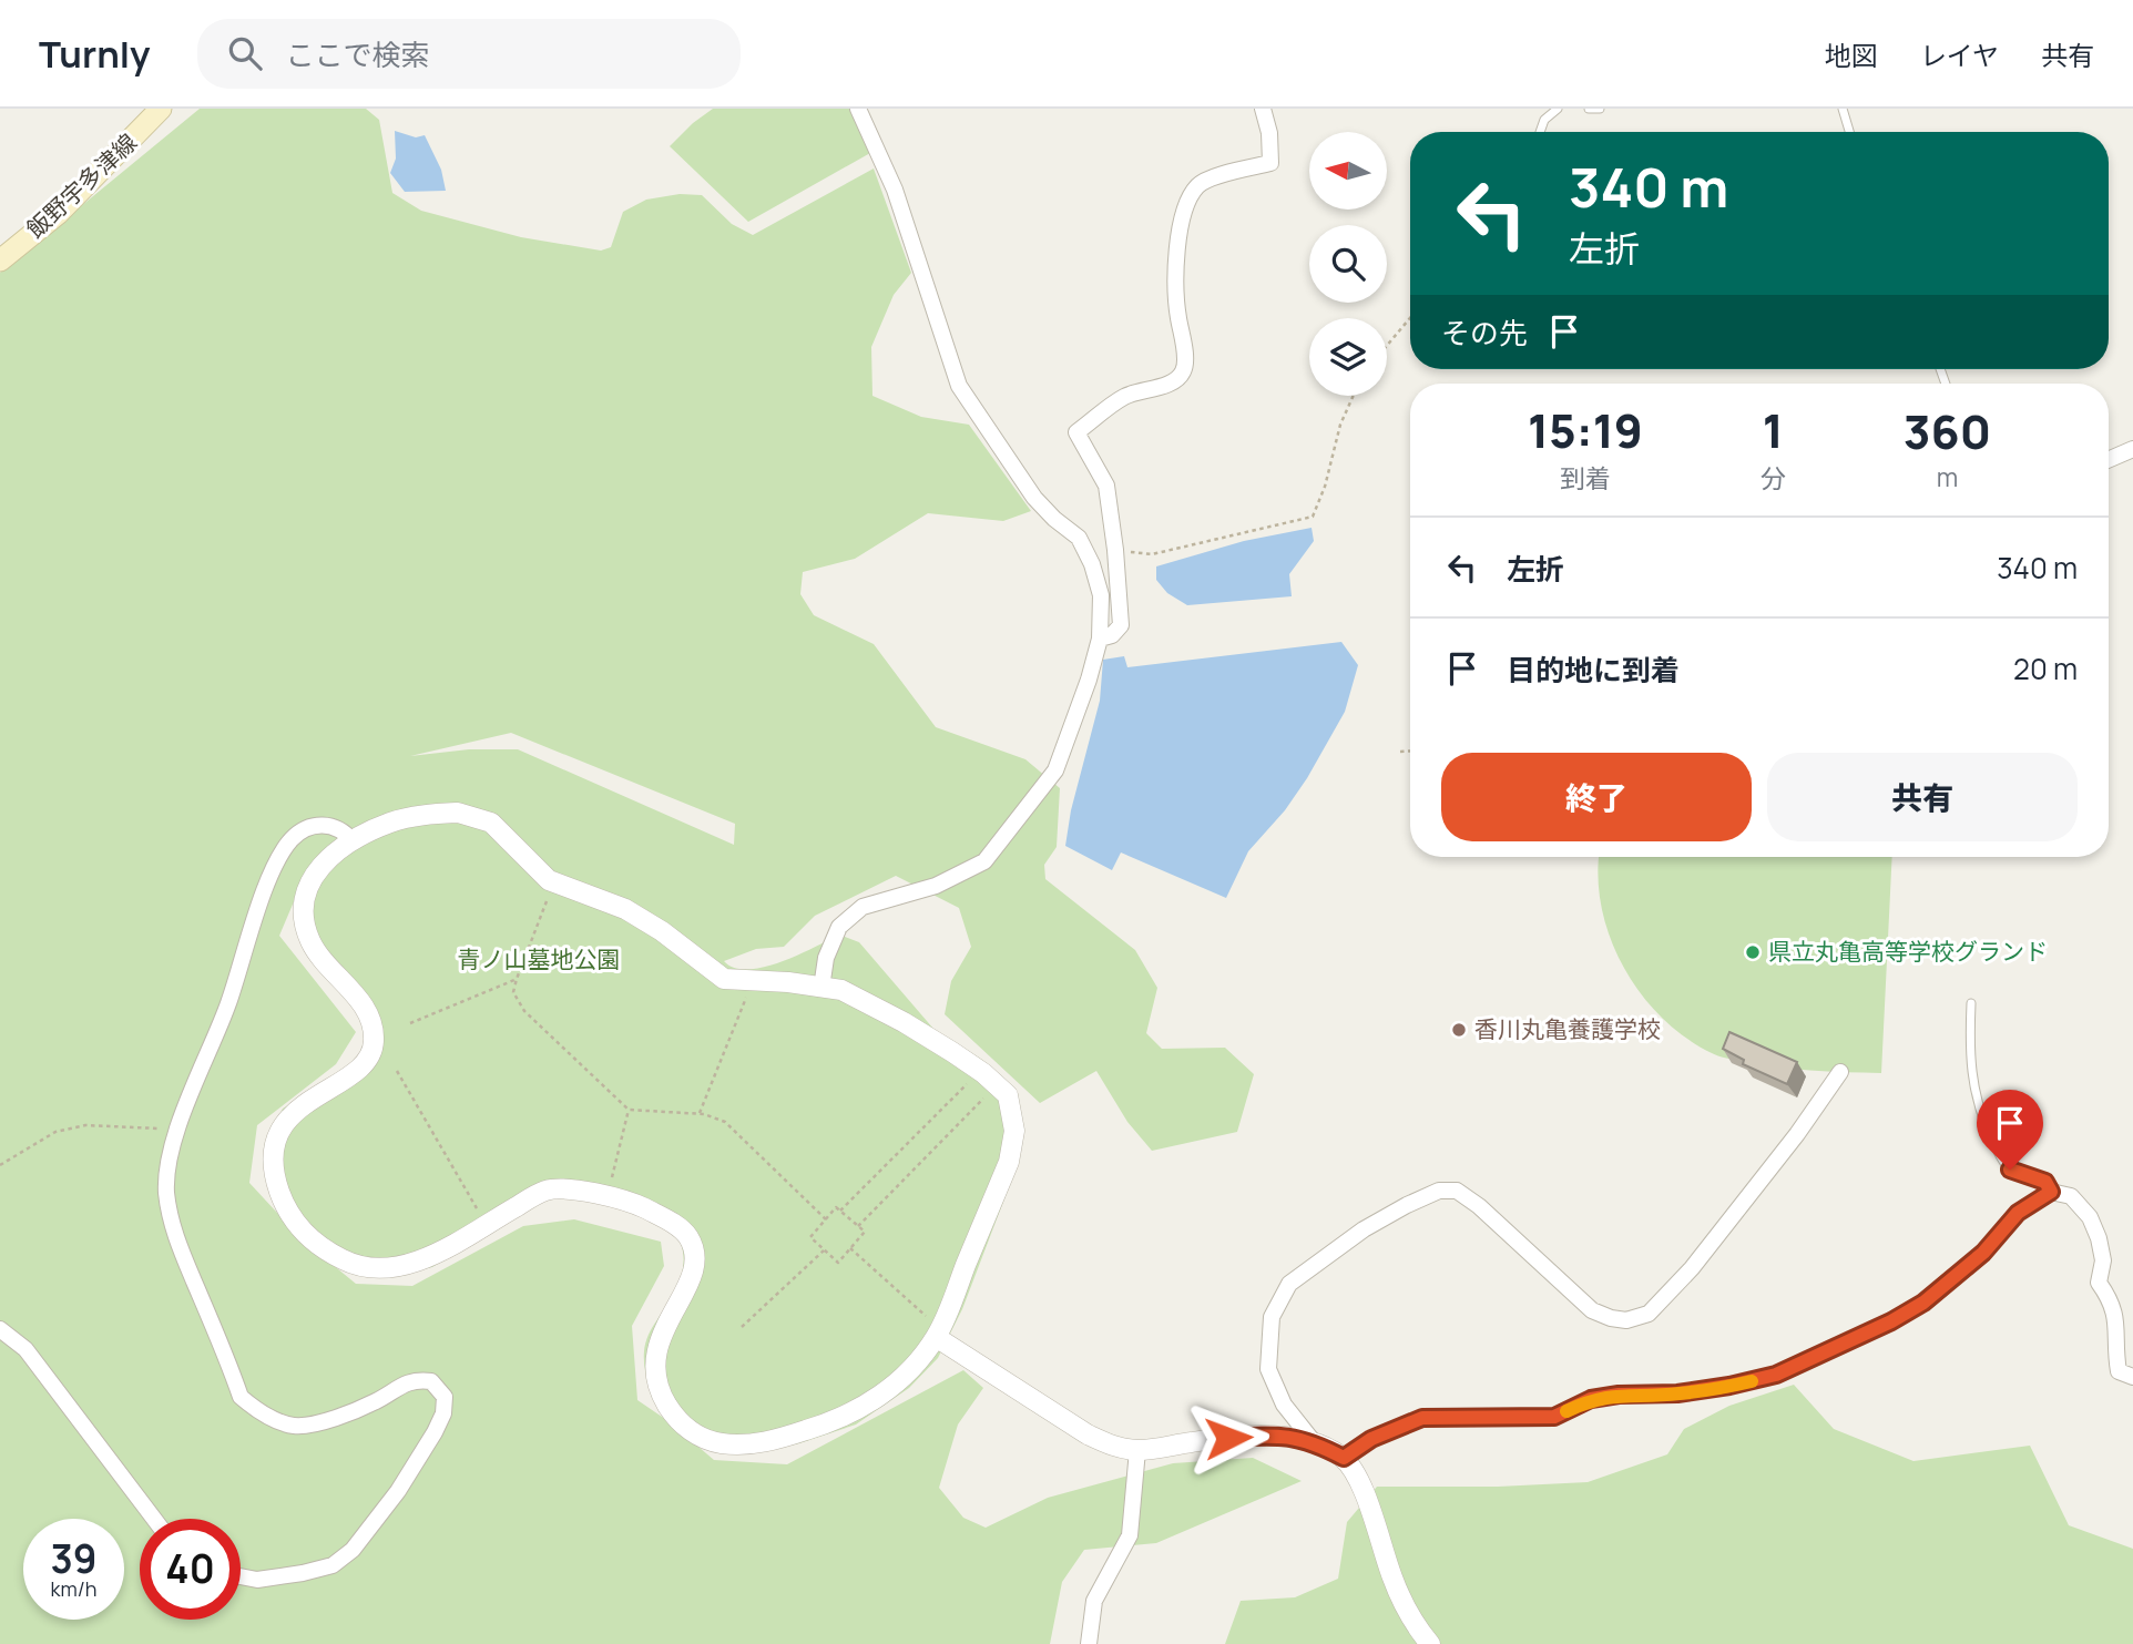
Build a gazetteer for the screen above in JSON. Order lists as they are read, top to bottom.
{
  "streets": {
    "main road": ["飯野宇多津線"]
  },
  "parks": ["青ノ山墓地公園"],
  "places": ["県立丸亀高等学校グランド", "香川丸亀養護学校"],
  "north": "left",
  "page": {
    "header": "Turnly",
    "search": "ここで検索",
    "nav": ["地図", "レイヤ", "共有"],
    "turn": ["340 m", "左折"],
    "then": "その先",
    "eta": [
      "15:19",
      "到着",
      "1",
      "分",
      "360",
      "m"
    ],
    "list": [
      {
        "name": "左折",
        "value": "340 m"
      },
      {
        "name": "目的地に到着",
        "value": "20 m"
      }
    ],
    "buttons": ["終了", "共有"],
    "speed": "39 km/h",
    "limit": "40"
  }
}
